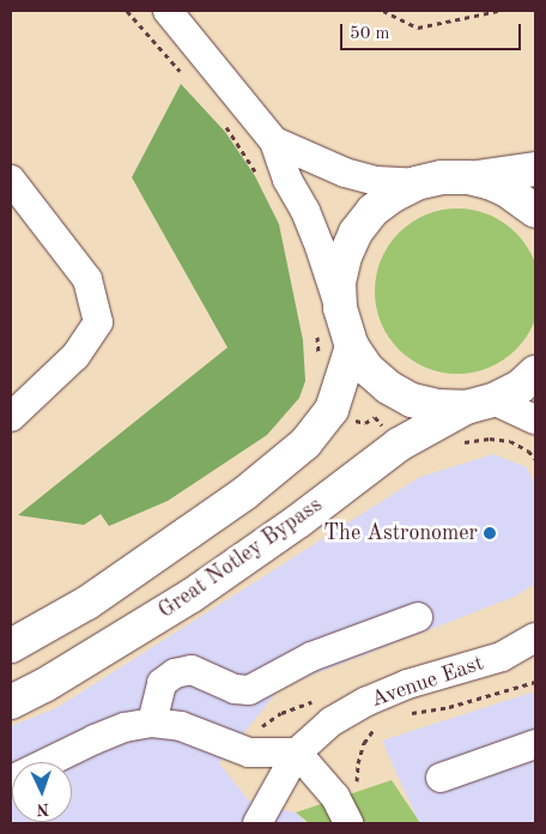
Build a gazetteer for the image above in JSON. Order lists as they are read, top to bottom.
{
  "streets": {
    "highway": ["Great Notley Bypass"],
    "street": ["Avenue East"]
  },
  "places": ["The Astronomer"],
  "scale_bar": "50 m",
  "north": "bottom"
}
